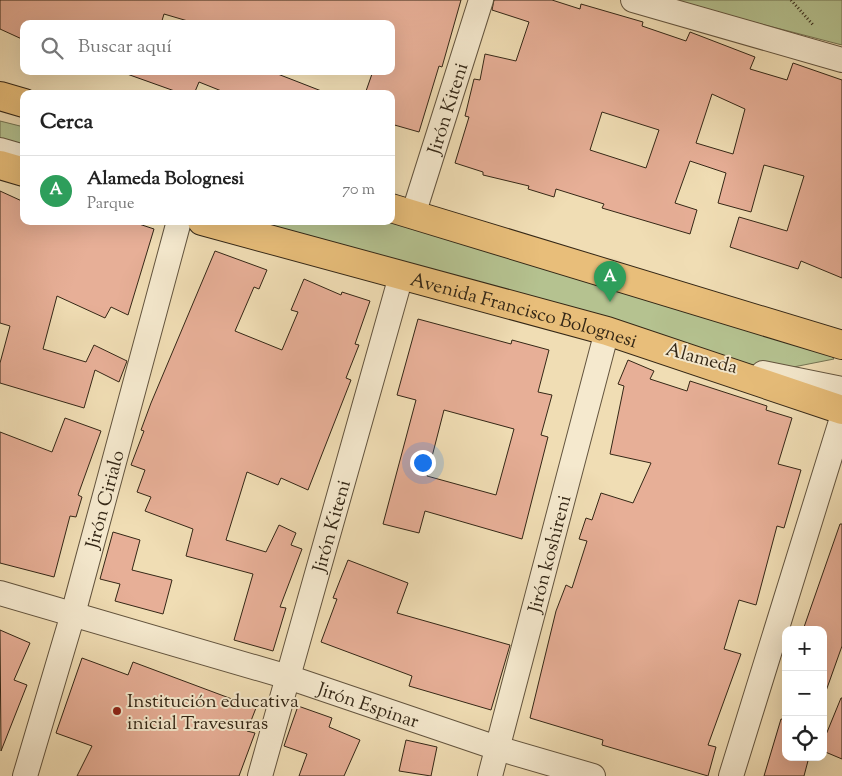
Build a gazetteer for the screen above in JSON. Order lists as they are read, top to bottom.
{
  "streets": {
    "main road": ["Avenida Francisco Bolognesi"],
    "street": [
      "Jirón Kiteni",
      "Alameda",
      "Jirón Cirialo",
      "Jirón koshireni",
      "Jirón Espinar"
    ]
  },
  "crossings": [
    ["Jirón Kiteni", "Avenida Francisco Bolognesi"],
    ["Jirón Kiteni", "Jirón Espinar"],
    ["Avenida Francisco Bolognesi", "Alameda"],
    ["Avenida Francisco Bolognesi", "Jirón koshireni"],
    ["Alameda", "Jirón koshireni"],
    ["Jirón Cirialo", "Jirón Espinar"],
    ["Jirón koshireni", "Jirón Espinar"]
  ],
  "places": ["Institución educativa inicial Travesuras"],
  "page": {
    "search": "Buscar aquí",
    "heading": "Cerca",
    "list": [
      {
        "mark": "A",
        "name": "Alameda Bolognesi",
        "note": "Parque",
        "value": "70 m"
      }
    ],
    "pins": "A",
    "map_buttons": ["+", "−"]
  }
}
